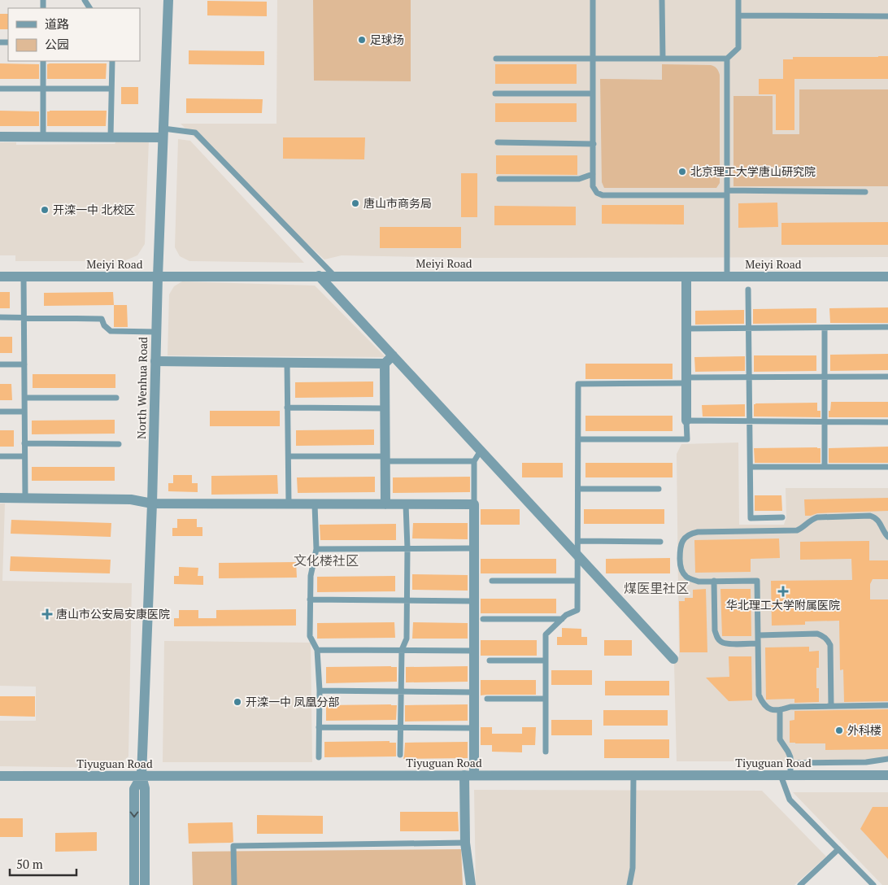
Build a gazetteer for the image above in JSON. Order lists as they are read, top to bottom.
{
  "streets": {
    "street": ["Meiyi Road", "North Wenhua Road", "Tiyuguan Road"]
  },
  "crossings": [
    ["Meiyi Road", "North Wenhua Road"],
    ["North Wenhua Road", "Tiyuguan Road"]
  ],
  "districts": ["文化楼社区", "煤医里社区"],
  "places": {
    "other": [
      "足球场",
      "北京理工大学唐山研究院",
      "唐山市商务局",
      "开滦一中 北校区",
      "开滦一中 凤凰分部",
      "外科楼"
    ],
    "health": ["华北理工大学附属医院", "唐山市公安局安康医院"]
  },
  "legend": ["道路", "公园"],
  "scale_bar": "50 m"
}
